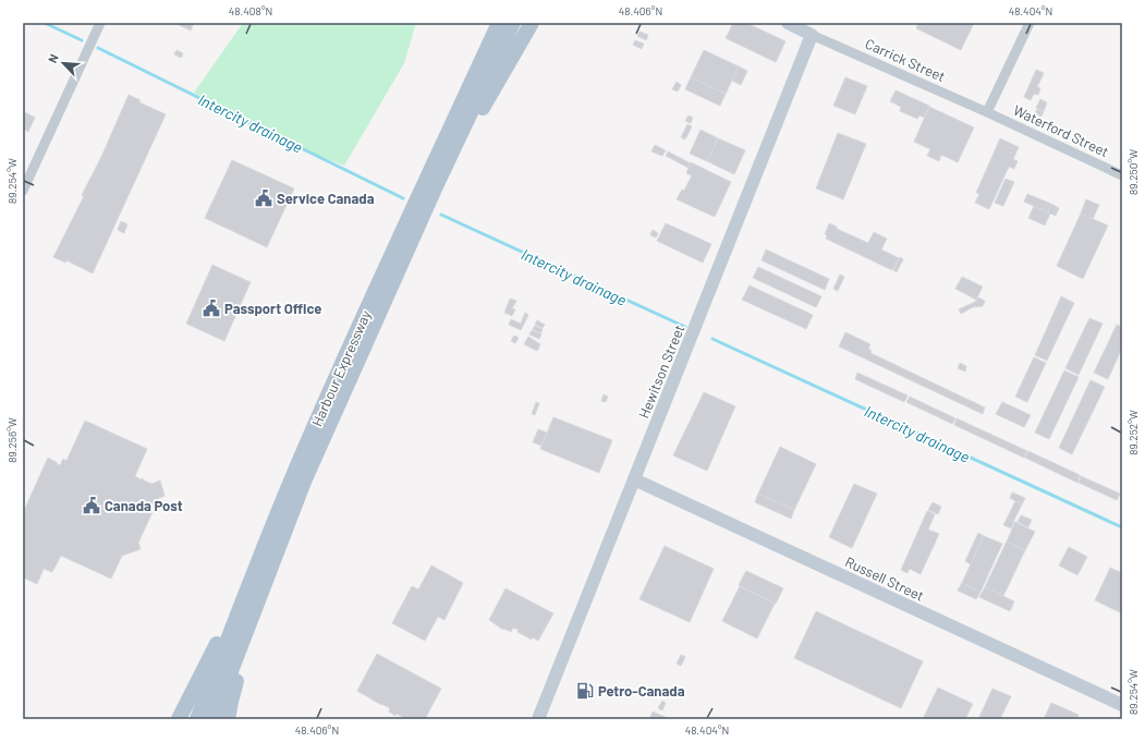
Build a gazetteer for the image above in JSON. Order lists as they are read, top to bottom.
{
  "streets": {
    "main road": ["Harbour Expressway"],
    "street": [
      "Carrick Street",
      "Waterford Street",
      "Hewitson Street",
      "Russell Street"
    ]
  },
  "crossings": [
    ["Carrick Street", "Waterford Street"],
    ["Carrick Street", "Hewitson Street"],
    ["Hewitson Street", "Russell Street"]
  ],
  "water": ["Intercity drainage"],
  "places": {
    "public building": ["Service Canada", "Passport Office", "Canada Post"],
    "fuel station": ["Petro-Canada"]
  },
  "north": "top left",
  "coordinates": [
    "48.408°N",
    "48.406°N",
    "48.404°N",
    "89.250°W",
    "89.254°W",
    "89.252°W",
    "89.256°W"
  ]
}
